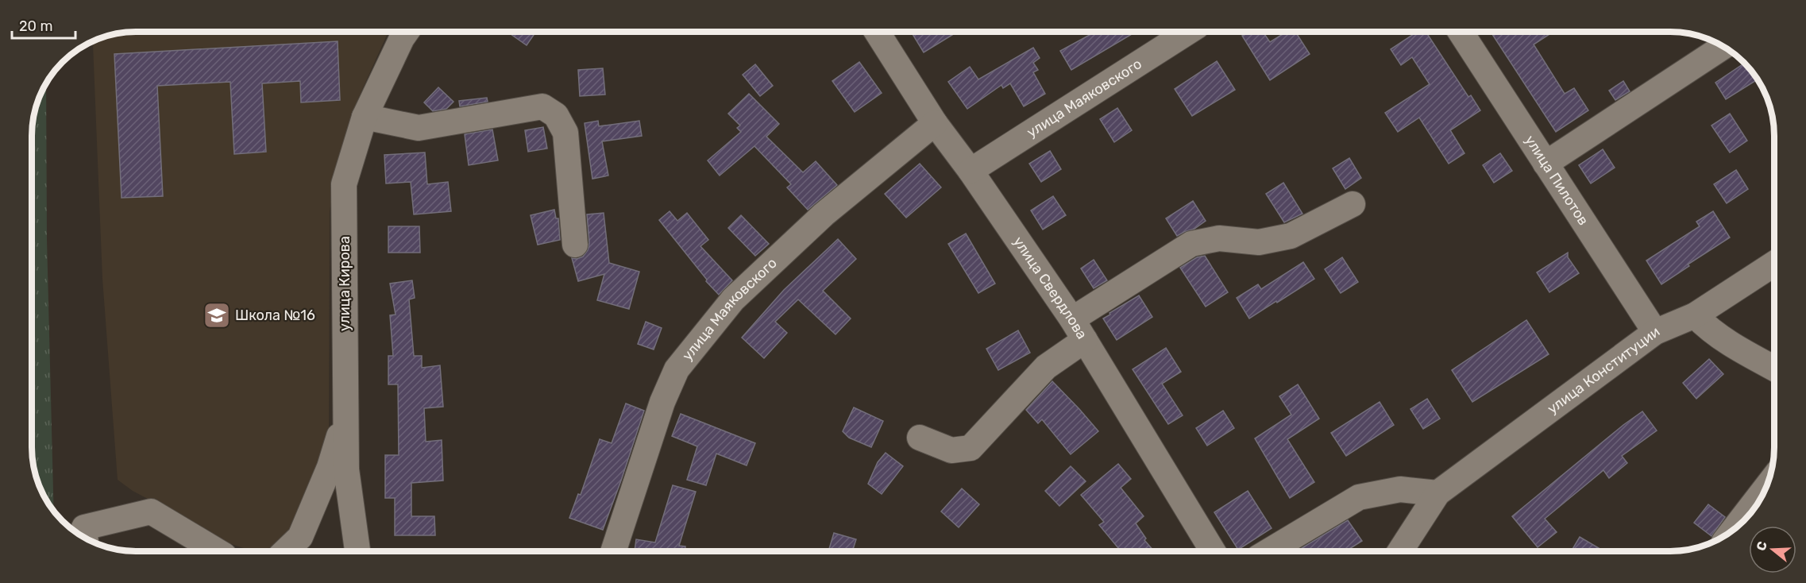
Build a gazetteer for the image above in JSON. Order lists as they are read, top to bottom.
{
  "streets": {
    "street": [
      "улица Маяковского",
      "улица Пилотов",
      "улица Кирова",
      "улица Свердлова",
      "улица Конституции"
    ]
  },
  "crossings": [
    ["улица Маяковского", "улица Свердлова"],
    ["улица Пилотов", "улица Конституции"]
  ],
  "places": {
    "school or university": ["Школа №16"]
  },
  "scale_bar": "20 m",
  "north": "left"
}
